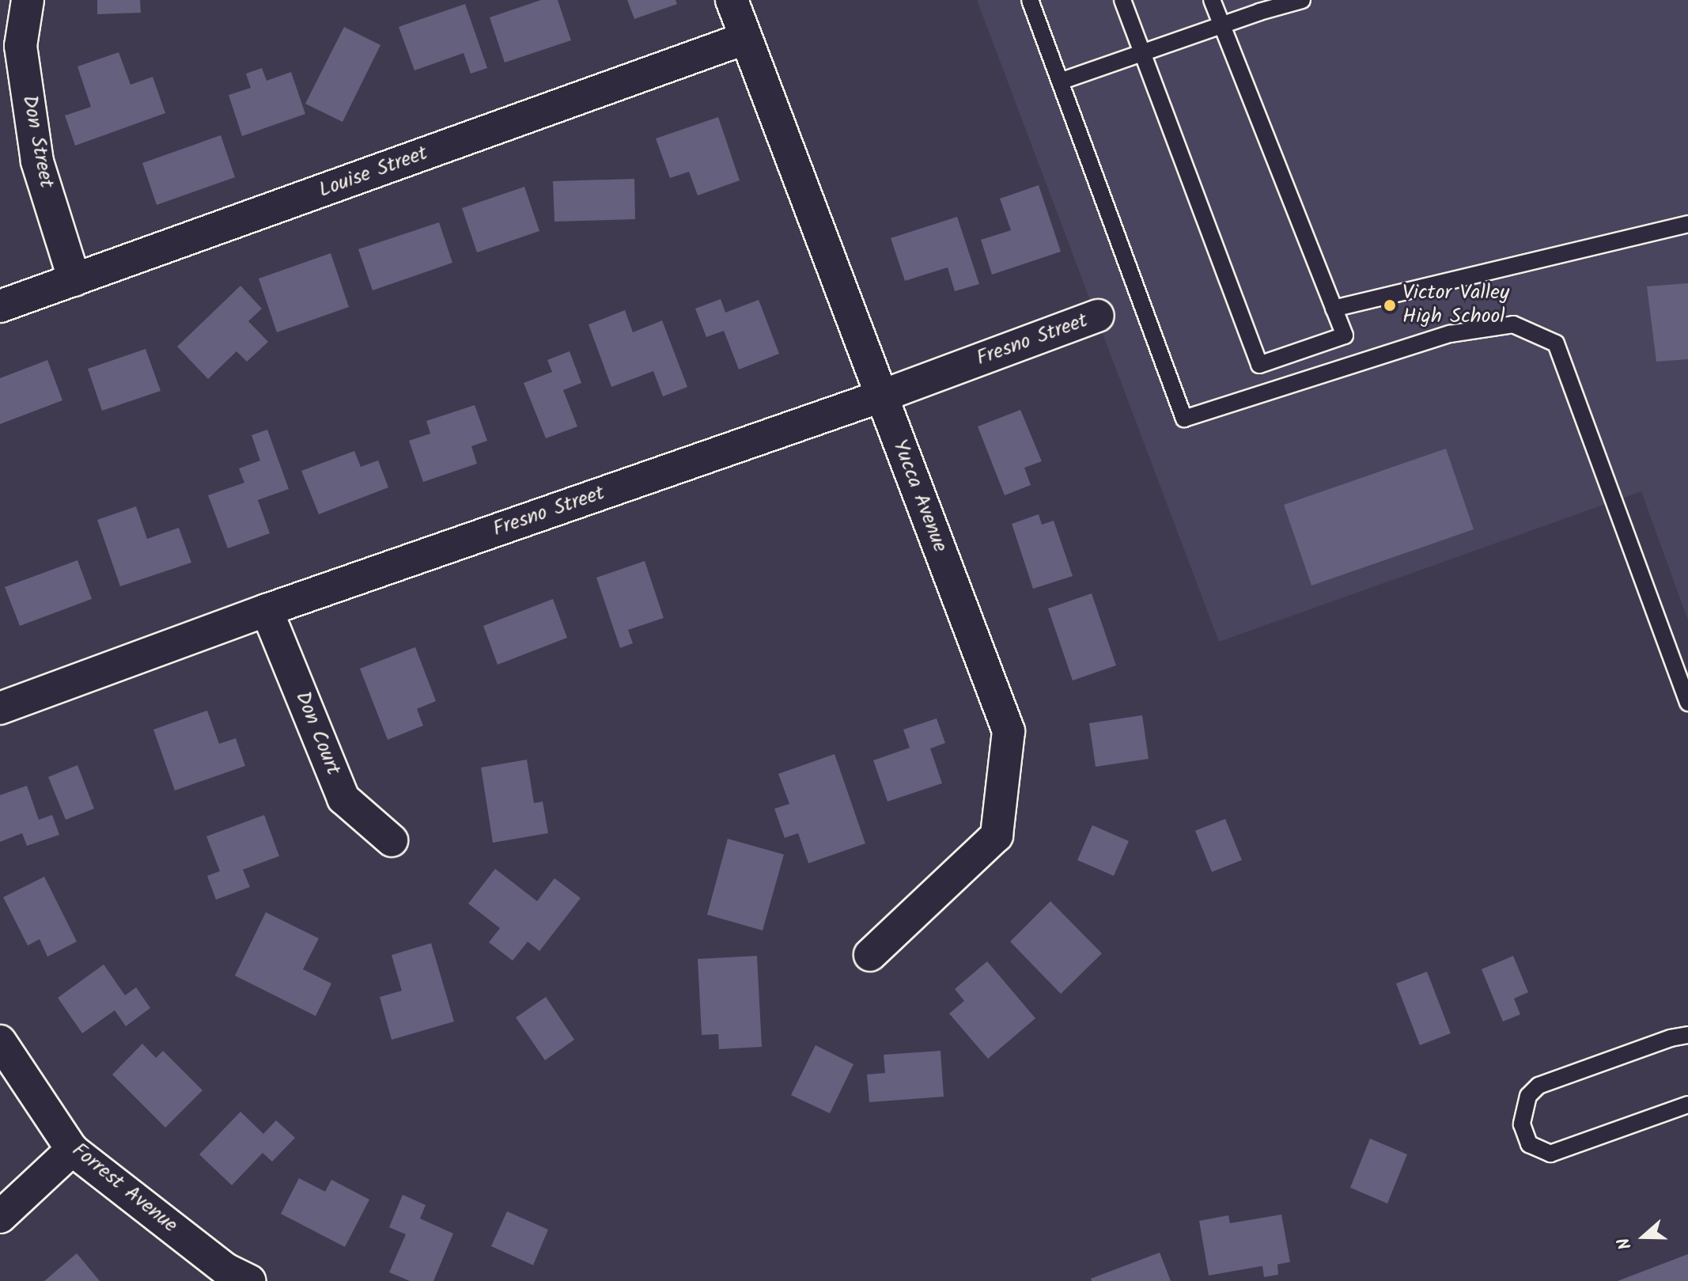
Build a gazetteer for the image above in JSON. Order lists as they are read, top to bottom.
{
  "streets": {
    "street": [
      "Don Street",
      "Louise Street",
      "Fresno Street",
      "Yucca Avenue",
      "Don Court",
      "Forrest Avenue"
    ]
  },
  "crossings": [
    ["Don Street", "Louise Street"],
    ["Louise Street", "Yucca Avenue"],
    ["Fresno Street", "Yucca Avenue"],
    ["Fresno Street", "Don Court"]
  ],
  "places": ["Victor Valley High School"],
  "north": "left"
}
